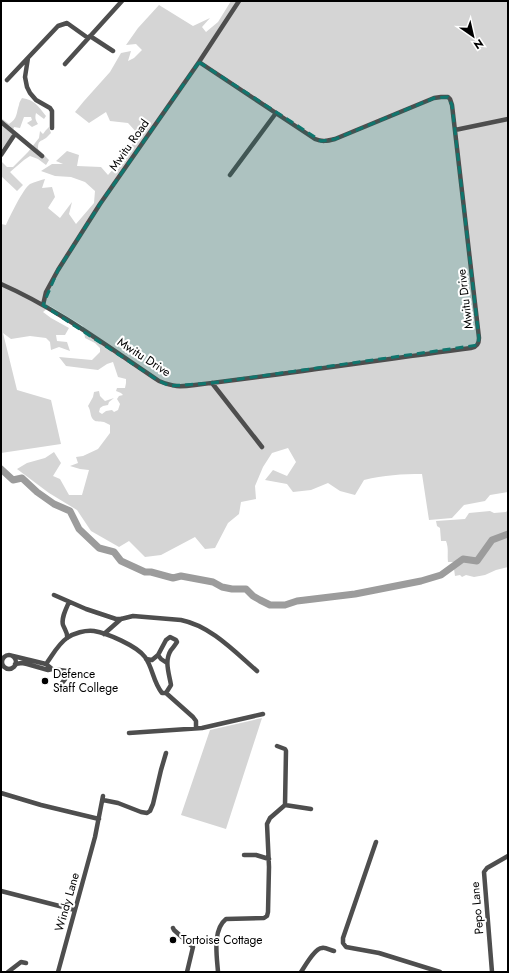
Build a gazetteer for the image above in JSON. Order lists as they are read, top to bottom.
{
  "streets": {
    "street": [
      "Mwitu Road",
      "Mwitu Drive",
      "Windy Lane",
      "Pepo Lane"
    ]
  },
  "crossings": [
    ["Mwitu Road", "Mwitu Drive"]
  ],
  "places": ["Defence Staff College", "Tortoise Cottage"],
  "north": "bottom right"
}
